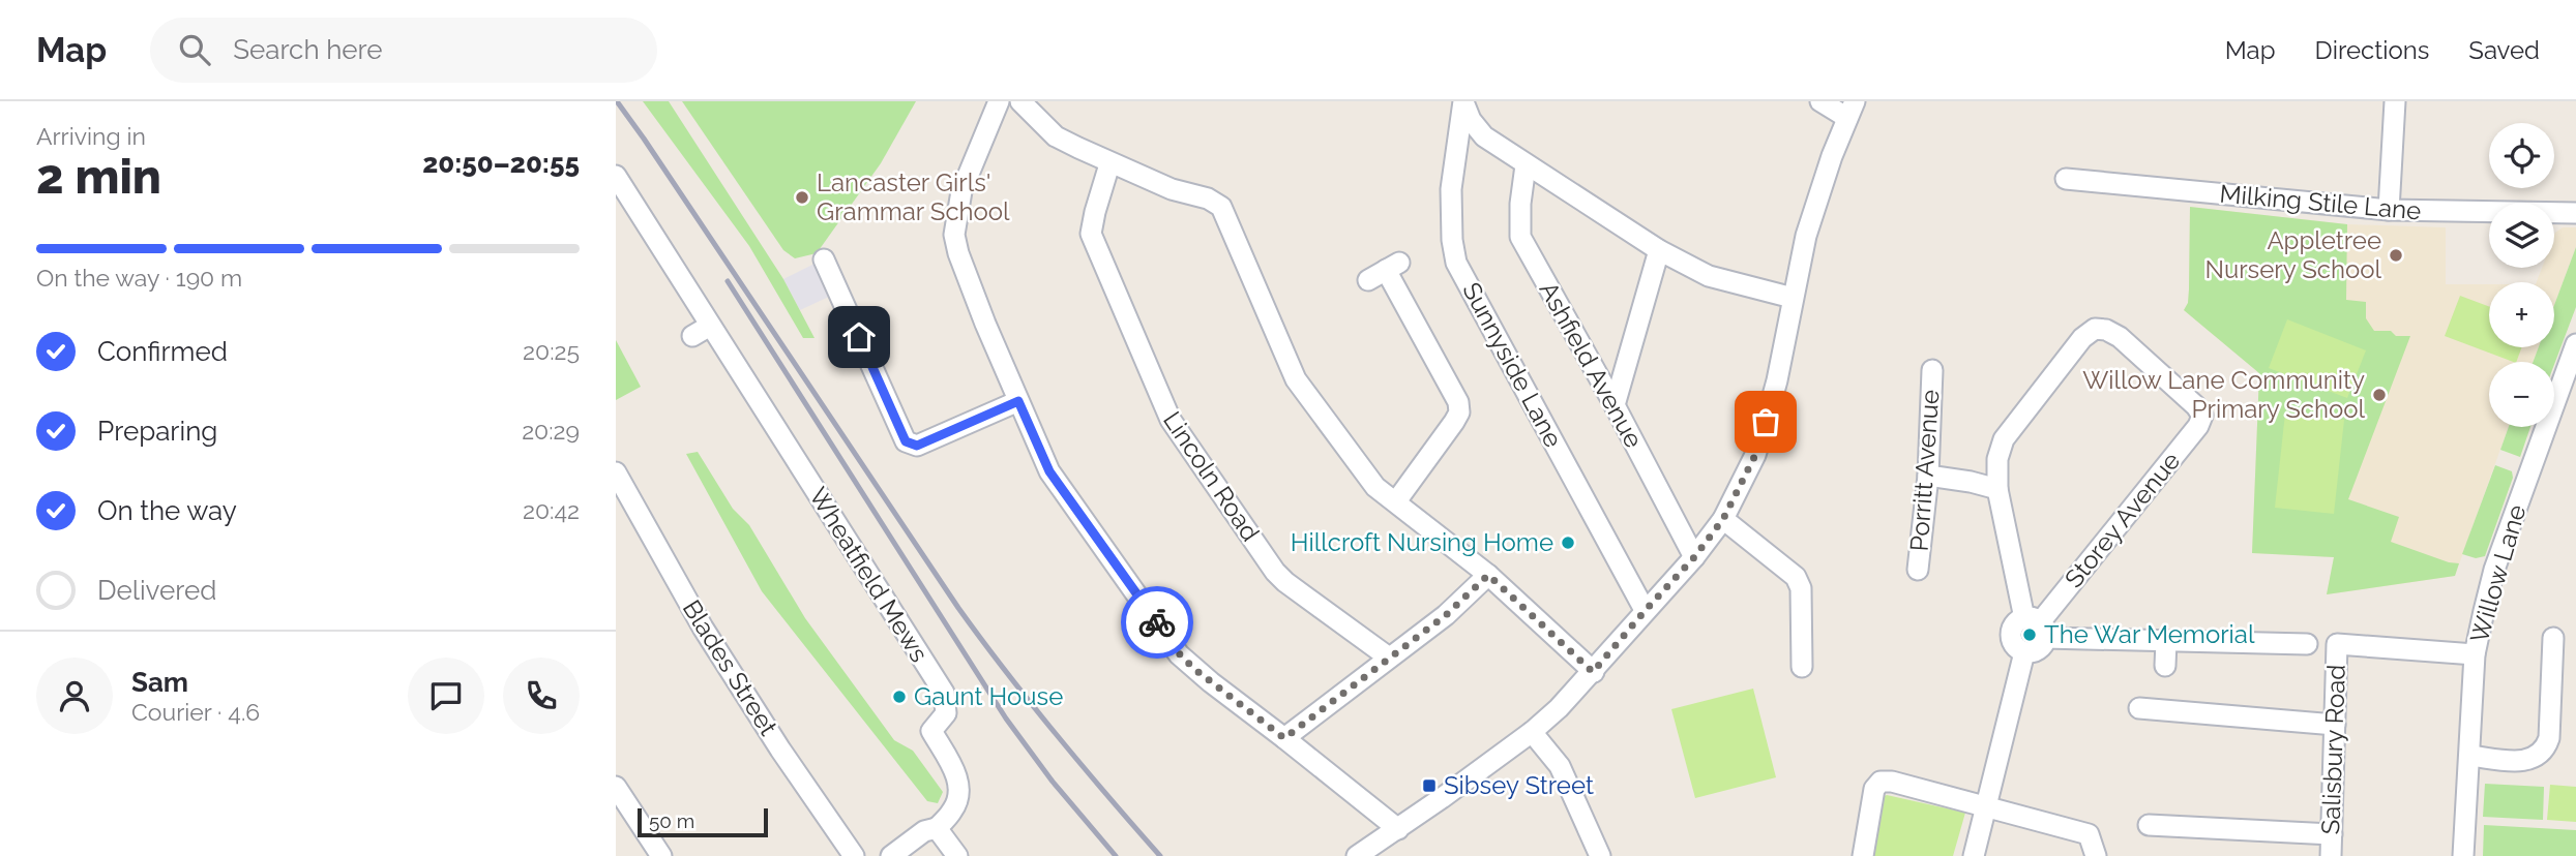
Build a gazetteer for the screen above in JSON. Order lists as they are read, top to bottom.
{
  "streets": {
    "street": [
      "Milking Stile Lane",
      "Sunnyside Lane",
      "Ashfield Avenue",
      "Porritt Avenue",
      "Lincoln Road",
      "Storey Avenue",
      "Willow Lane",
      "Wheatfield Mews",
      "Blades Street",
      "Salisbury Road"
    ]
  },
  "crossings": [
    ["Willow Lane", "Salisbury Road"]
  ],
  "places": {
    "other": [
      "Lancaster Girls' Grammar School",
      "Appletree Nursery School",
      "Willow Lane Community Primary School",
      "Hillcroft Nursing Home",
      "The War Memorial",
      "Gaunt House"
    ],
    "transit": ["Sibsey Street"]
  },
  "scale_bar": "50 m",
  "page": {
    "header": "Map",
    "search": "Search here",
    "nav": ["Map", "Directions", "Saved"],
    "heading": ["2 min", "Arriving in", "20:50–20:55"],
    "panel": ["Sam", "Courier · 4.6"],
    "map_buttons": ["+", "−"],
    "bar": "On the way · 190 m",
    "list": [
      ["Confirmed", "20:25"],
      ["Preparing", "20:29"],
      ["On the way", "20:42"],
      "Delivered"
    ],
    "scale": "50 m"
  }
}
